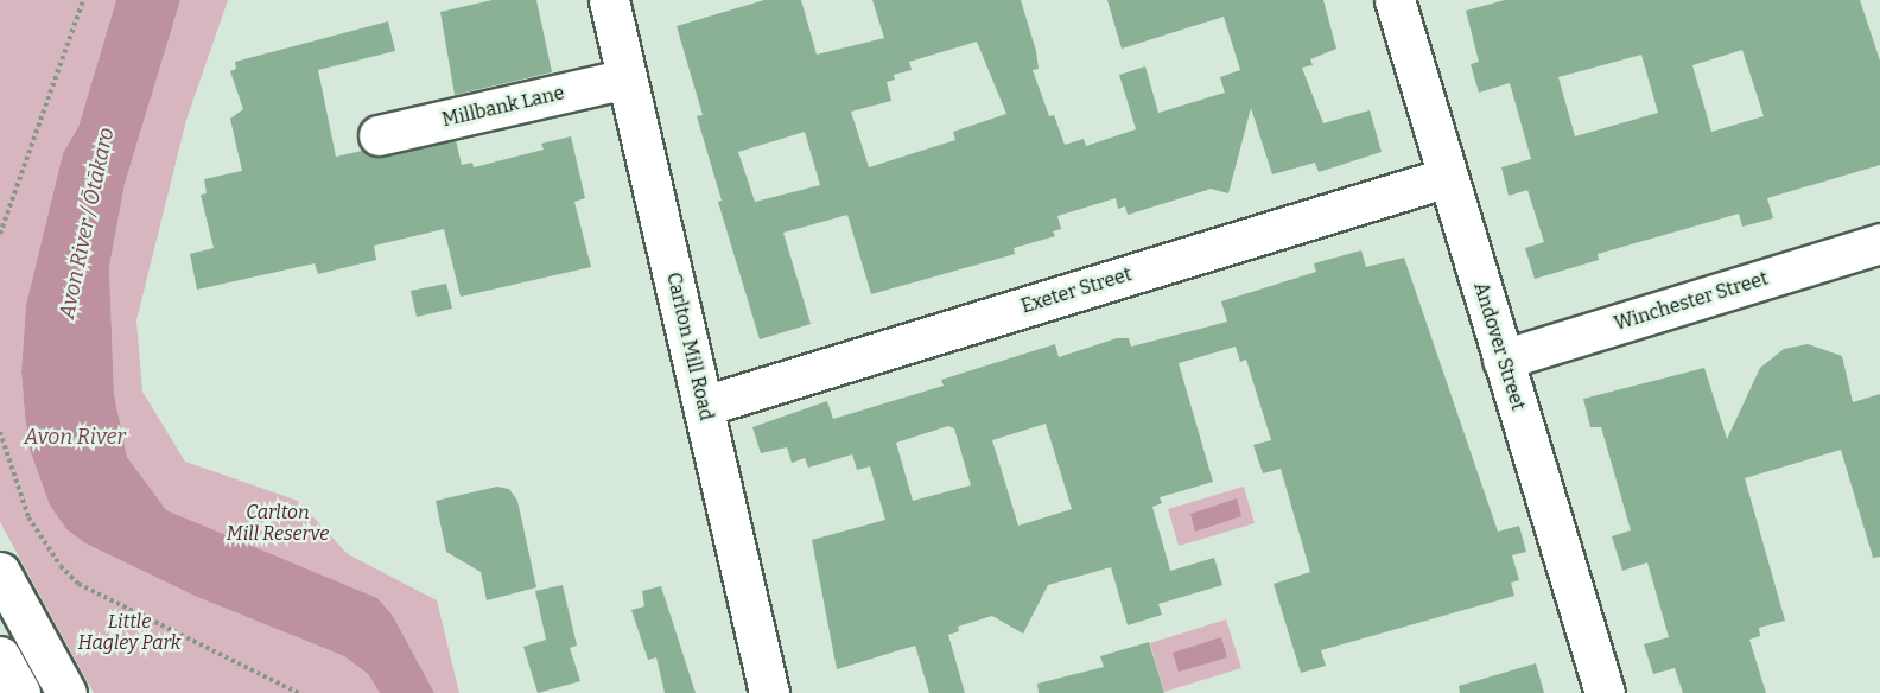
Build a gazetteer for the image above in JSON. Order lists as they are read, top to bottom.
{
  "streets": {
    "street": [
      "Millbank Lane",
      "Exeter Street",
      "Winchester Street",
      "Carlton Mill Road",
      "Andover Street"
    ]
  },
  "crossings": [
    ["Millbank Lane", "Carlton Mill Road"],
    ["Exeter Street", "Carlton Mill Road"],
    ["Exeter Street", "Andover Street"],
    ["Winchester Street", "Andover Street"]
  ],
  "water": ["Avon River / Ōtākaro", "Avon River"],
  "parks": ["Carlton Mill Reserve", "Little Hagley Park"]
}
